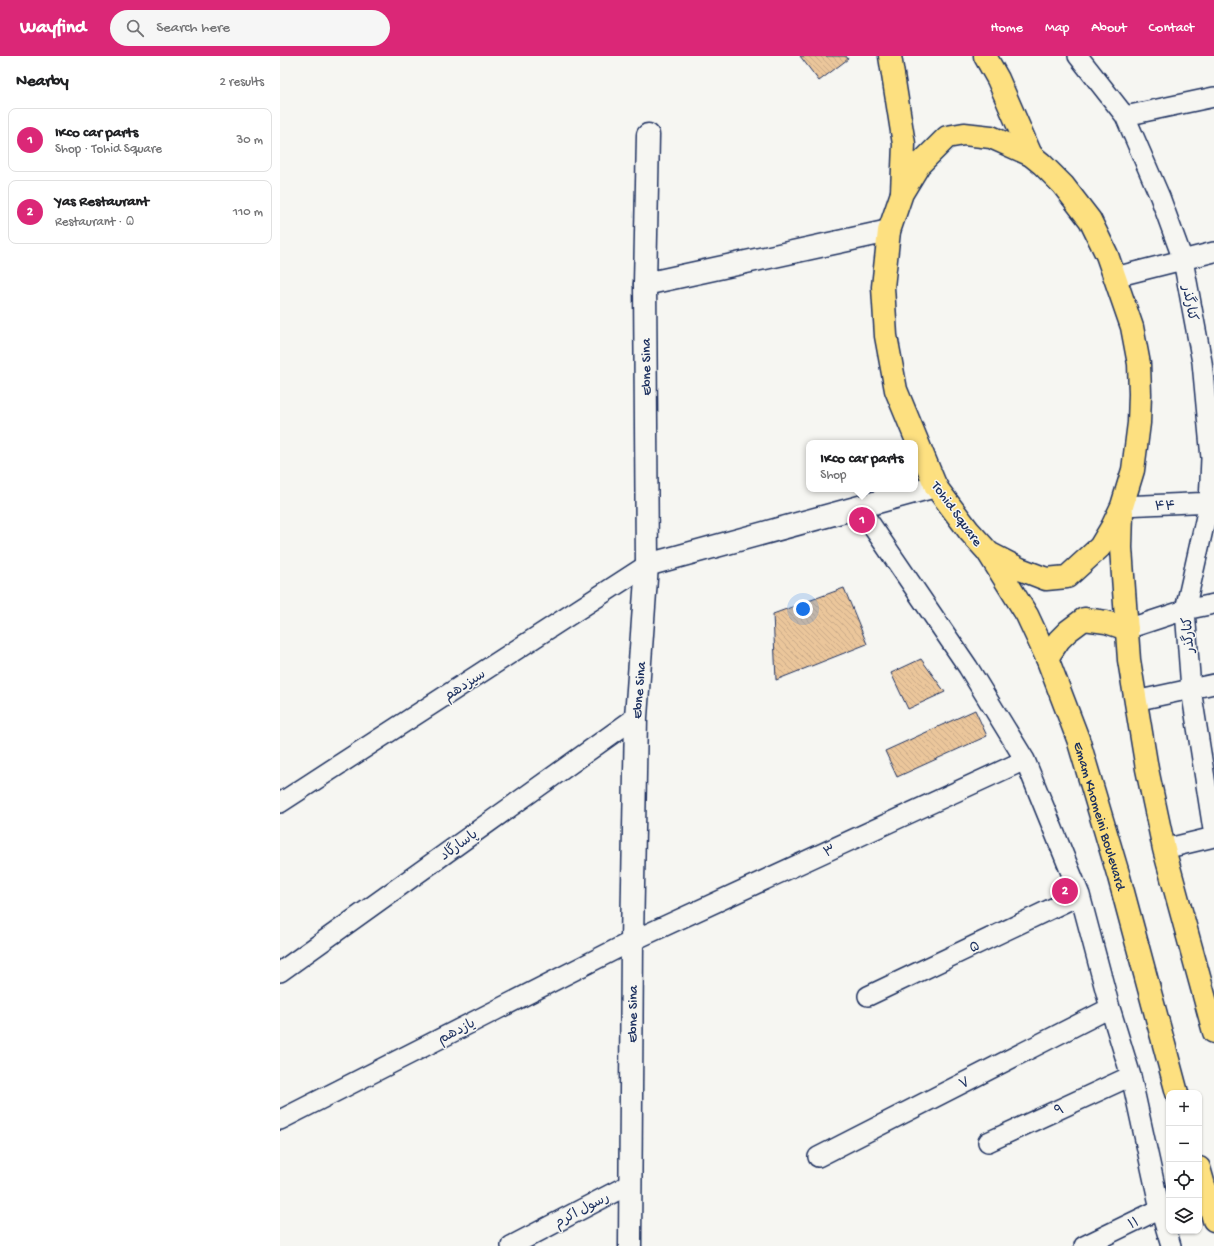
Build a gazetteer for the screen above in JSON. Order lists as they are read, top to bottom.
{
  "streets": {
    "main road": ["Tohid Square", "Emam Khomeini Boulevard"],
    "street": [
      "کنارگذر",
      "Ebne Sina",
      "۴۴",
      "سیزدهم",
      "پاسارگاد",
      "۳",
      "۵",
      "یازدهم",
      "۷",
      "۹",
      "رسول اکرم",
      "۱۱"
    ]
  },
  "crossings": [
    ["کنارگذر", "۴۴"],
    ["Ebne Sina", "سیزدهم"],
    ["Ebne Sina", "پاسارگاد"],
    ["Ebne Sina", "۳"],
    ["Ebne Sina", "یازدهم"],
    ["Ebne Sina", "رسول اکرم"],
    ["۴۴", "Tohid Square"],
    ["Tohid Square", "Emam Khomeini Boulevard"],
    ["۳", "یازدهم"]
  ],
  "page": {
    "header": "Wayfind",
    "search": "Search here",
    "nav": [
      "Home",
      "Map",
      "About",
      "Contact"
    ],
    "heading": ["Nearby", "2 results"],
    "list": [
      {
        "mark": "1",
        "name": "IKco car parts",
        "note": "Shop · Tohid Square",
        "value": "30 m"
      },
      {
        "mark": "2",
        "name": "Yas Restaurant",
        "note": "Restaurant · ۵",
        "value": "110 m"
      }
    ],
    "popup": ["IKco car parts", "Shop"],
    "pins": ["1", "2"],
    "map_buttons": ["+", "−"]
  }
}
